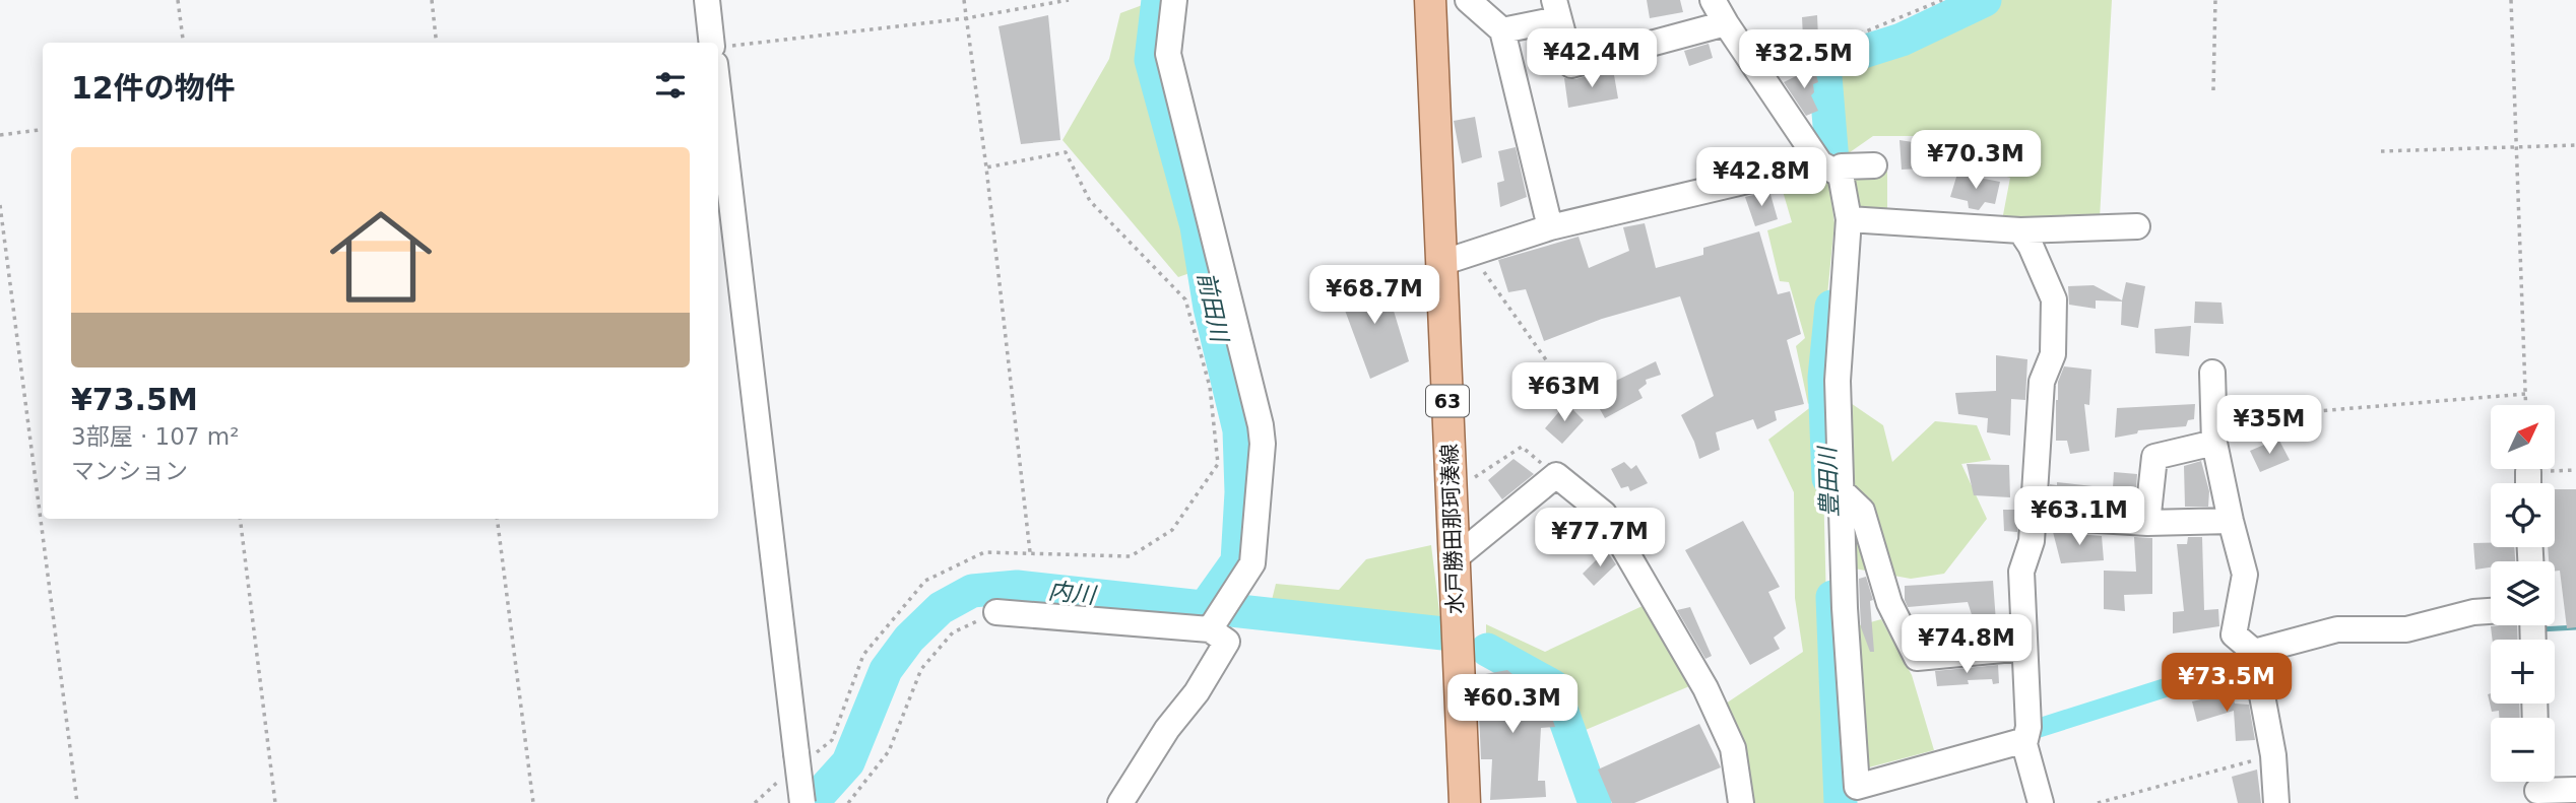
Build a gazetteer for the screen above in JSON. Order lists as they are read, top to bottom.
{
  "streets": {
    "main road": ["63", "水戸勝田那珂湊線"]
  },
  "water": ["前田川", "豊田川", "内川"],
  "north": "top right",
  "page": {
    "price": [
      "¥42.4M",
      "¥32.5M",
      "¥70.3M",
      "¥42.8M",
      "¥68.7M",
      "¥63M",
      "¥35M",
      "¥63.1M",
      "¥77.7M",
      "¥74.8M",
      "¥73.5M",
      "¥60.3M"
    ],
    "heading": "12件の物件",
    "list": [
      {
        "name": "¥73.5M",
        "note": "3部屋 · 107 m² · マンション"
      }
    ],
    "map_buttons": ["+", "−"]
  }
}
